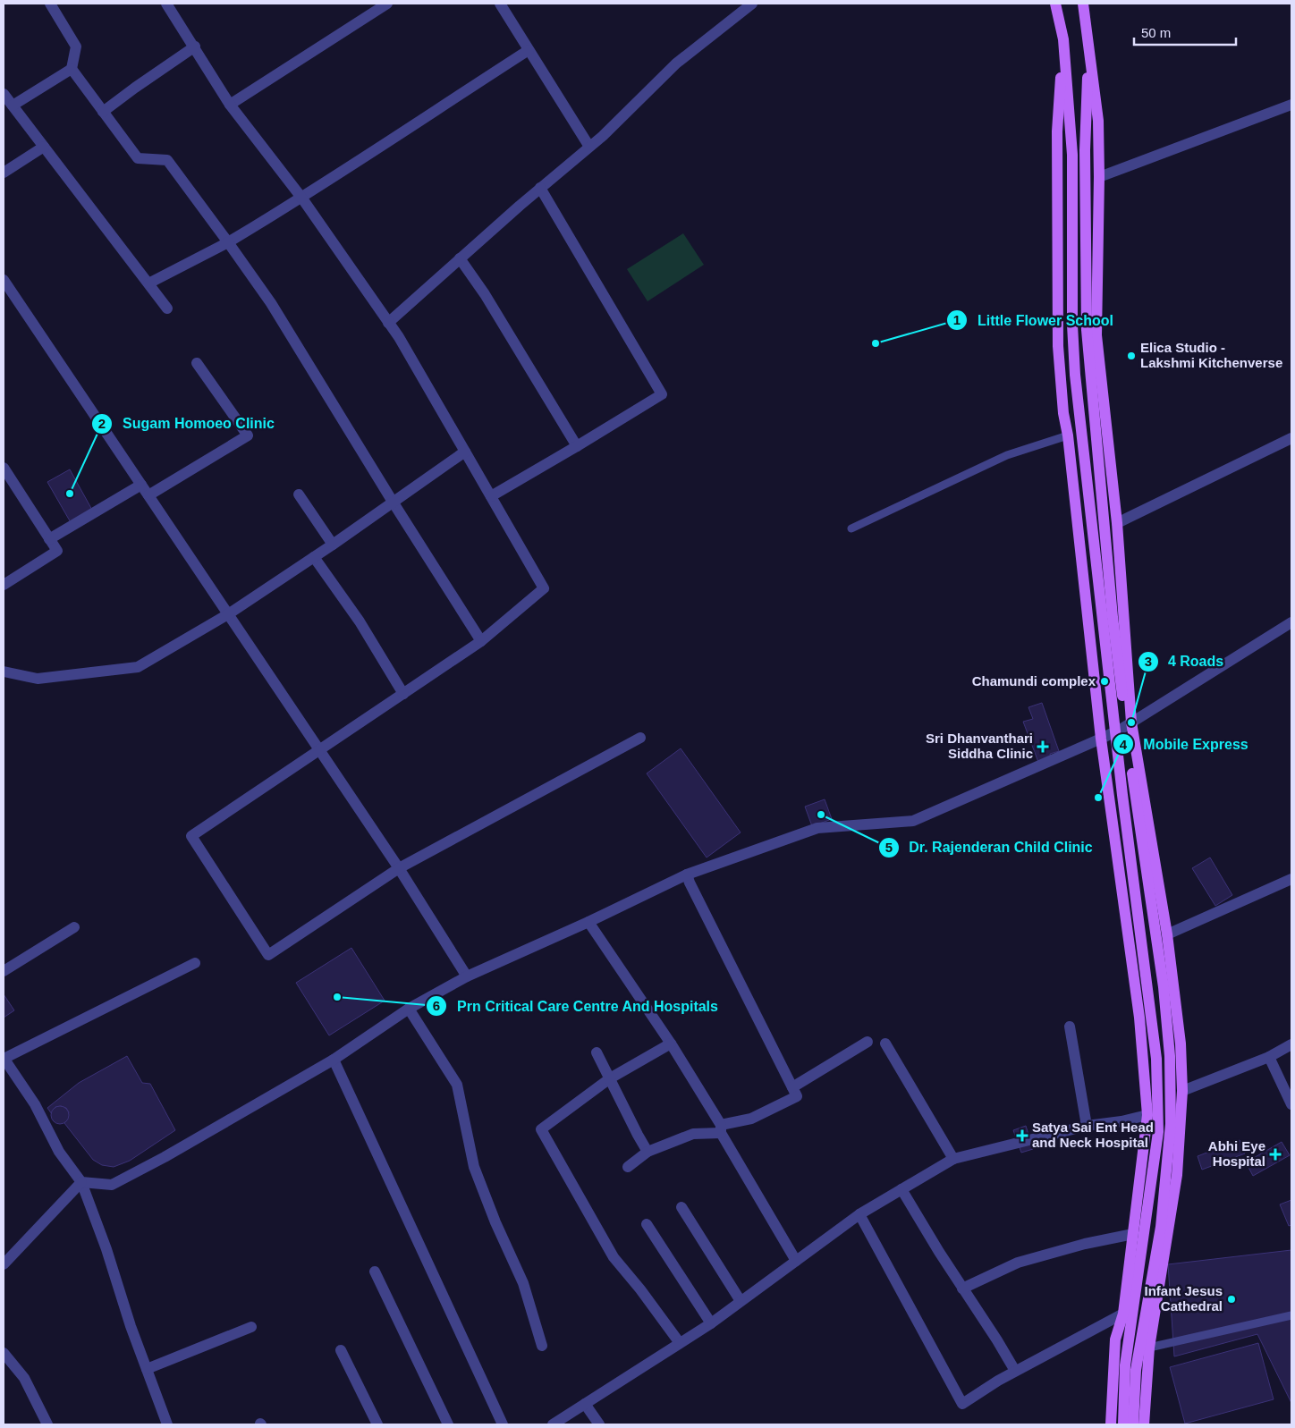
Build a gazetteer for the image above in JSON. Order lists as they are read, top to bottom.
{
  "places": {
    "other": [
      "Little Flower School",
      "Elica Studio - Lakshmi Kitchenverse",
      "Sugam Homoeo Clinic",
      "Chamundi complex",
      "4 Roads",
      "Mobile Express",
      "Dr. Rajenderan Child Clinic",
      "Prn Critical Care Centre And Hospitals",
      "Infant Jesus Cathedral"
    ],
    "health": ["Sri Dhanvanthari Siddha Clinic", "Satya Sai Ent Head and Neck Hospital", "Abhi Eye Hospital"]
  },
  "scale_bar": "50 m"
}
